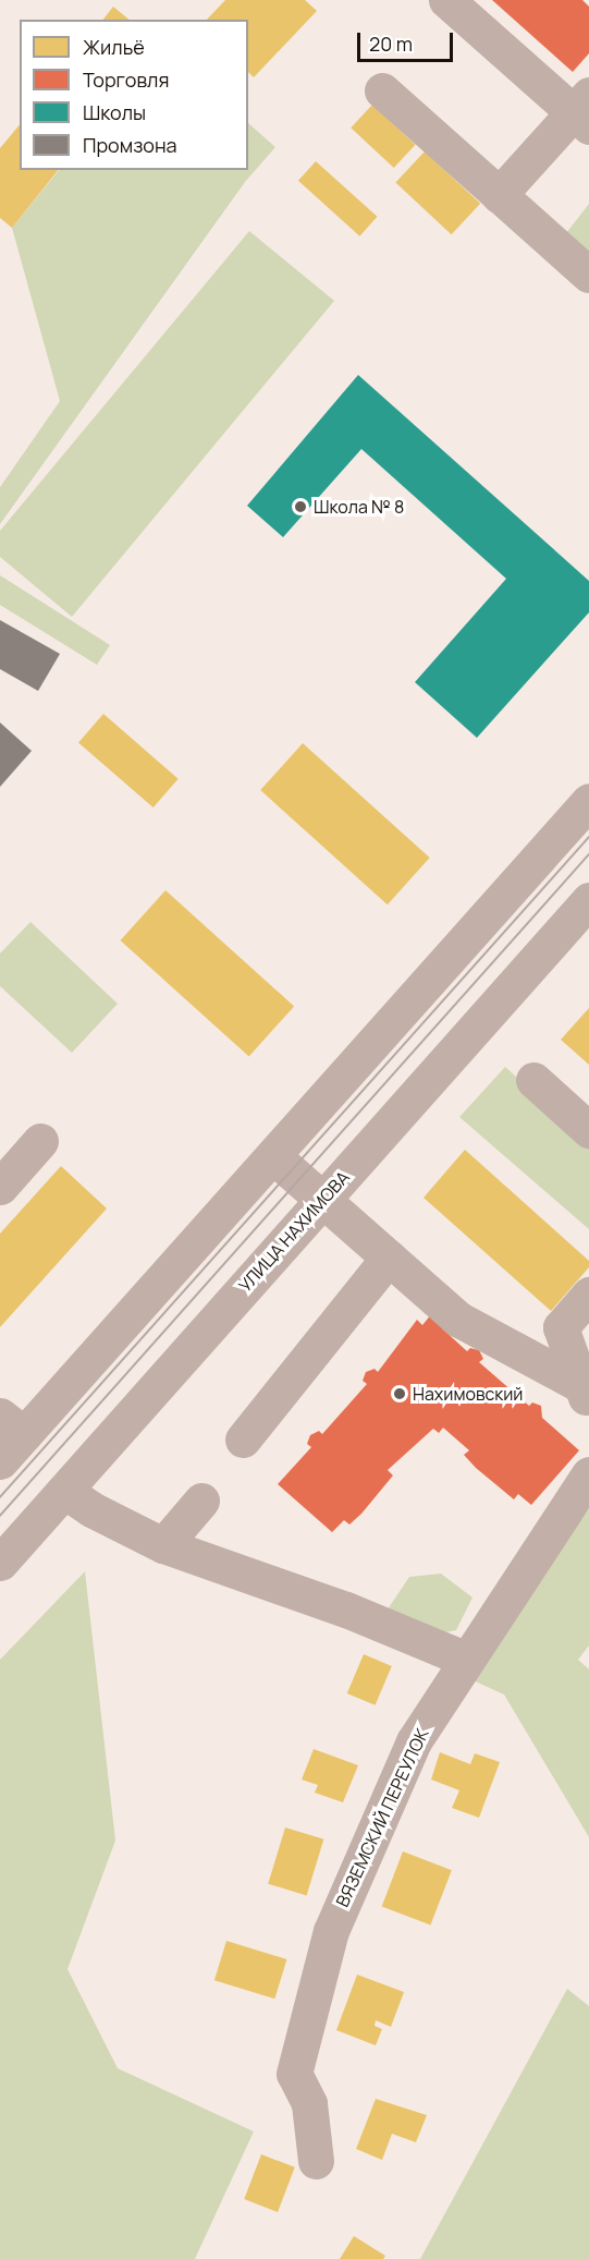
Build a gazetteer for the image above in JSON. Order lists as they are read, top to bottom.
{
  "streets": {
    "main road": ["УЛИЦА НАХИМОВА"],
    "street": ["ВЯЗЕМСКИЙ ПЕРЕУЛОК"]
  },
  "places": ["Школа № 8", "Нахимовский"],
  "legend": [
    "Жильё",
    "Торговля",
    "Школы",
    "Промзона"
  ],
  "scale_bar": "20 m"
}
